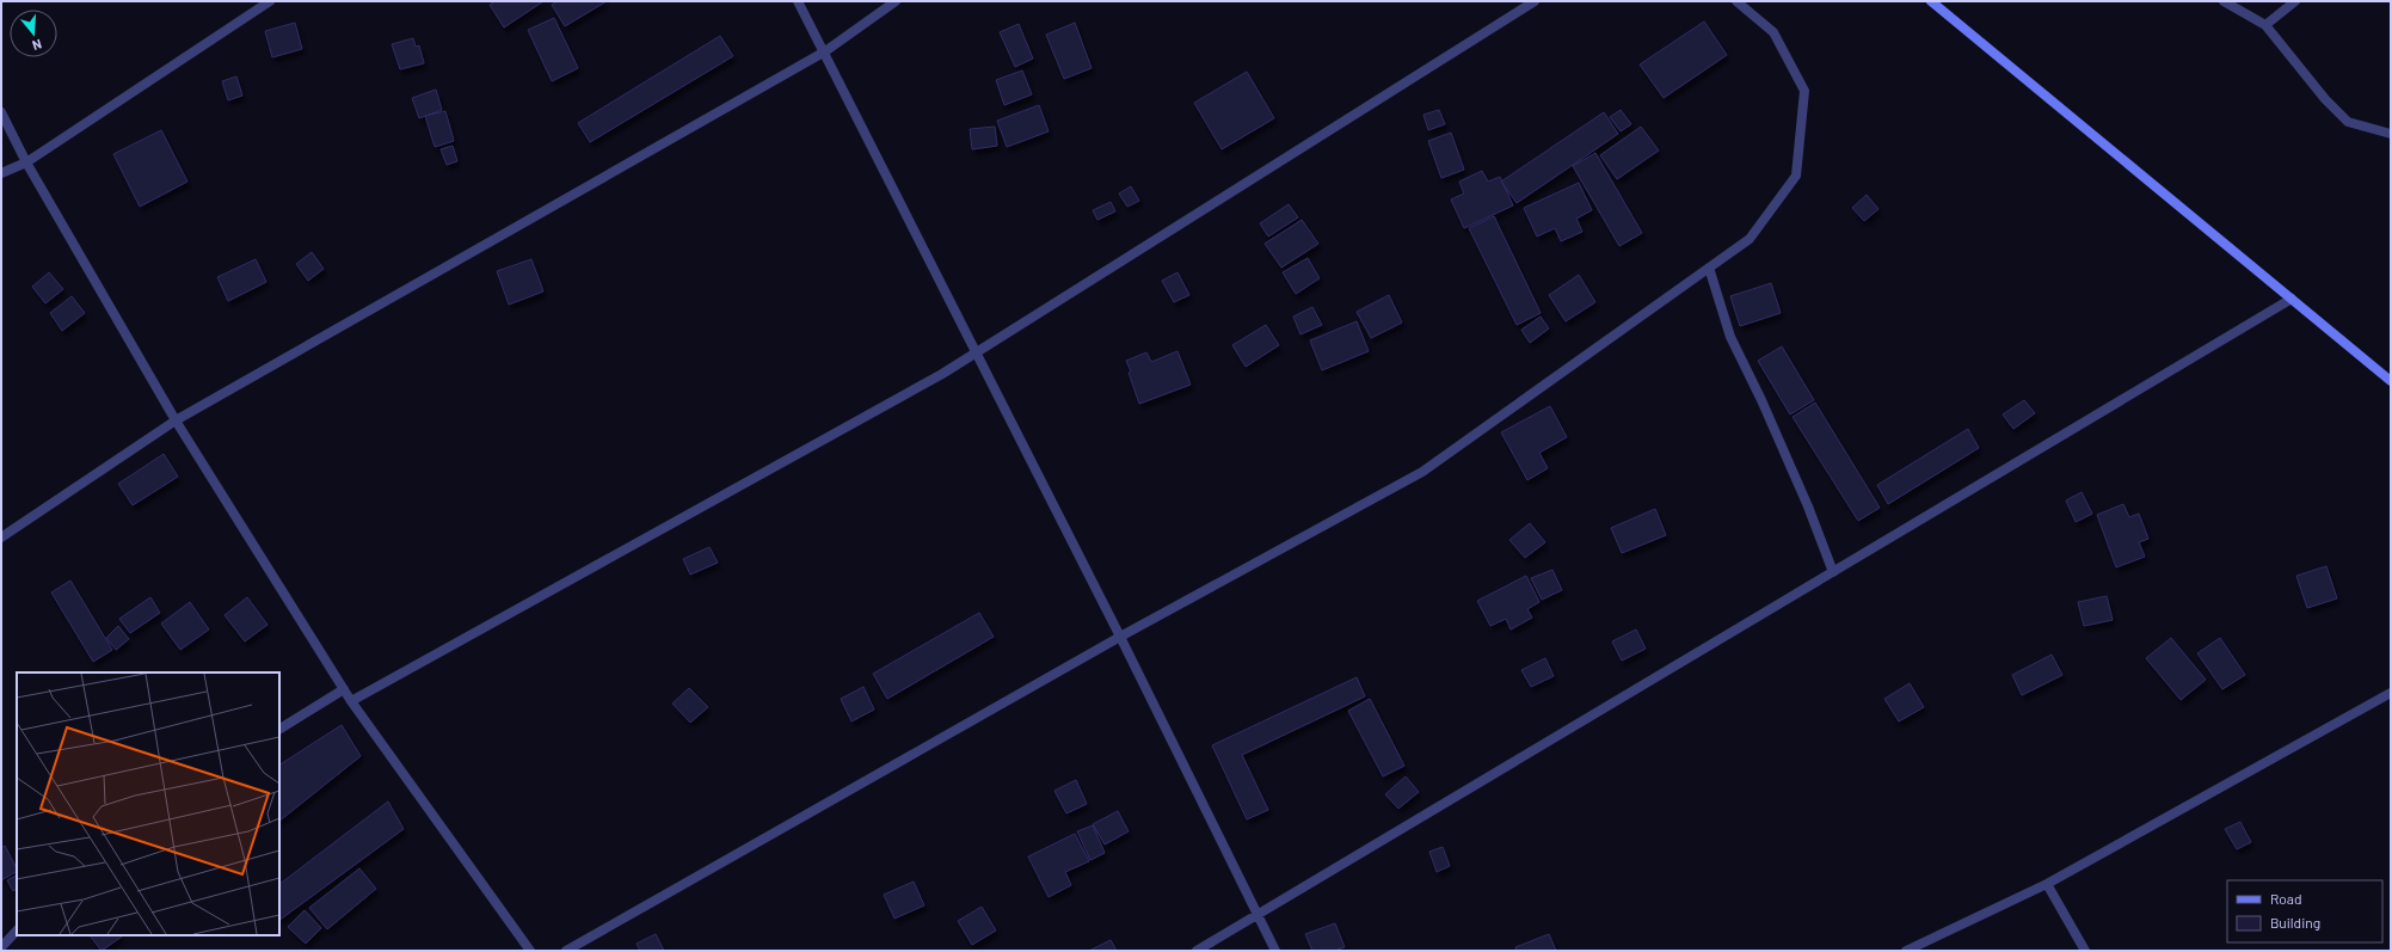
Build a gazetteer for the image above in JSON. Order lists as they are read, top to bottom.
{
  "legend": ["Road", "Building"],
  "north": "bottom"
}
